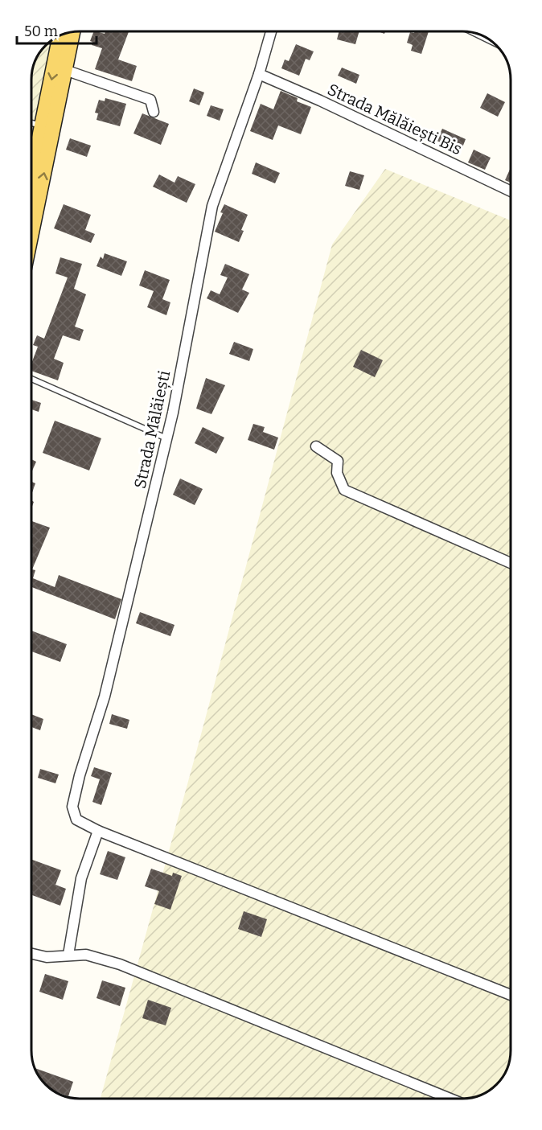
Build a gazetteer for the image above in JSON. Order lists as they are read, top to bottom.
{
  "streets": {
    "street": ["Strada Mălăiești Bis", "Strada Mălăiești"]
  },
  "crossings": [
    ["Strada Mălăiești Bis", "Strada Mălăiești"]
  ],
  "scale_bar": "50 m"
}
